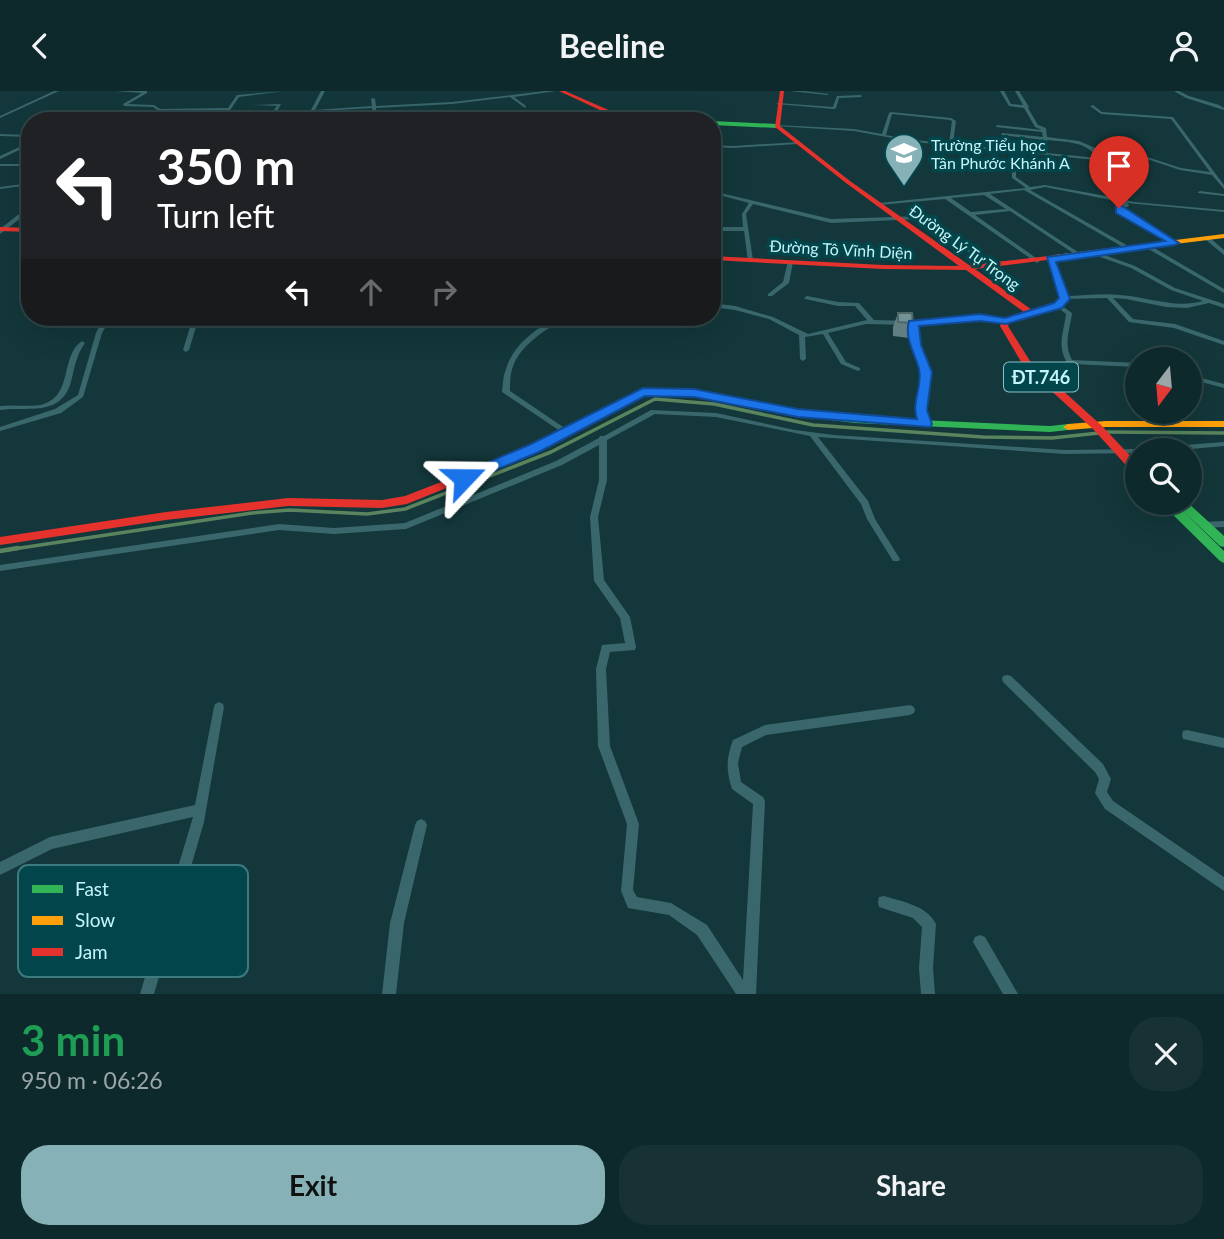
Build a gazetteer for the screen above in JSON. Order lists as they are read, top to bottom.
{
  "streets": {
    "main road": ["Đường Lý Tự Trọng", "Đường Tô Vĩnh Diện", "ĐT.746"]
  },
  "crossings": [
    ["Đường Lý Tự Trọng", "Đường Tô Vĩnh Diện"]
  ],
  "places": {
    "school or university": ["Trường Tiểu học Tân Phước Khánh A"]
  },
  "legend": ["Fast", "Slow", "Jam"],
  "north": "bottom",
  "page": {
    "header": "Beeline",
    "turn": ["350 m", "Turn left"],
    "heading": ["3 min", "950 m · 06:26"],
    "buttons": ["Exit", "Share"]
  }
}
